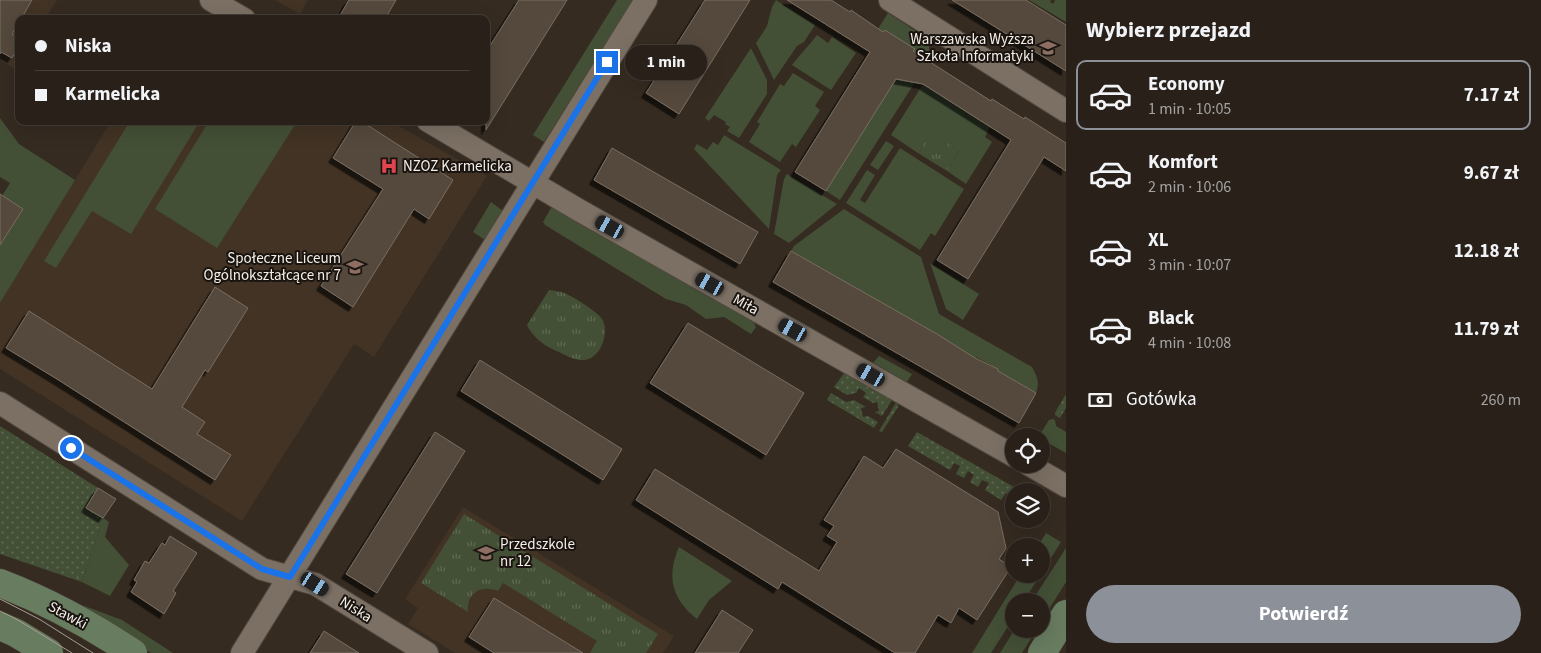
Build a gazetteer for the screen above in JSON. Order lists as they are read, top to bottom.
{
  "streets": {
    "street": ["Miła", "Niska", "Stawki"]
  },
  "places": {
    "school or university": ["Warszawska Wyższa Szkoła Informatyki", "Społeczne Liceum Ogólnokształcące nr 7", "Przedszkole nr 12"],
    "hospital": ["NZOZ Karmelicka"]
  },
  "page": {
    "heading": "Wybierz przejazd",
    "banner": ["Niska", "Karmelicka"],
    "bubble": "1 min",
    "list": [
      {
        "name": "Economy",
        "note": "1 min · 10:05",
        "value": "7.17 zł"
      },
      {
        "name": "Komfort",
        "note": "2 min · 10:06",
        "value": "9.67 zł"
      },
      {
        "name": "XL",
        "note": "3 min · 10:07",
        "value": "12.18 zł"
      },
      {
        "name": "Black",
        "note": "4 min · 10:08",
        "value": "11.79 zł"
      }
    ],
    "pay": ["Gotówka", "260 m"],
    "map_buttons": ["+", "−"],
    "buttons": "Potwierdź"
  }
}
